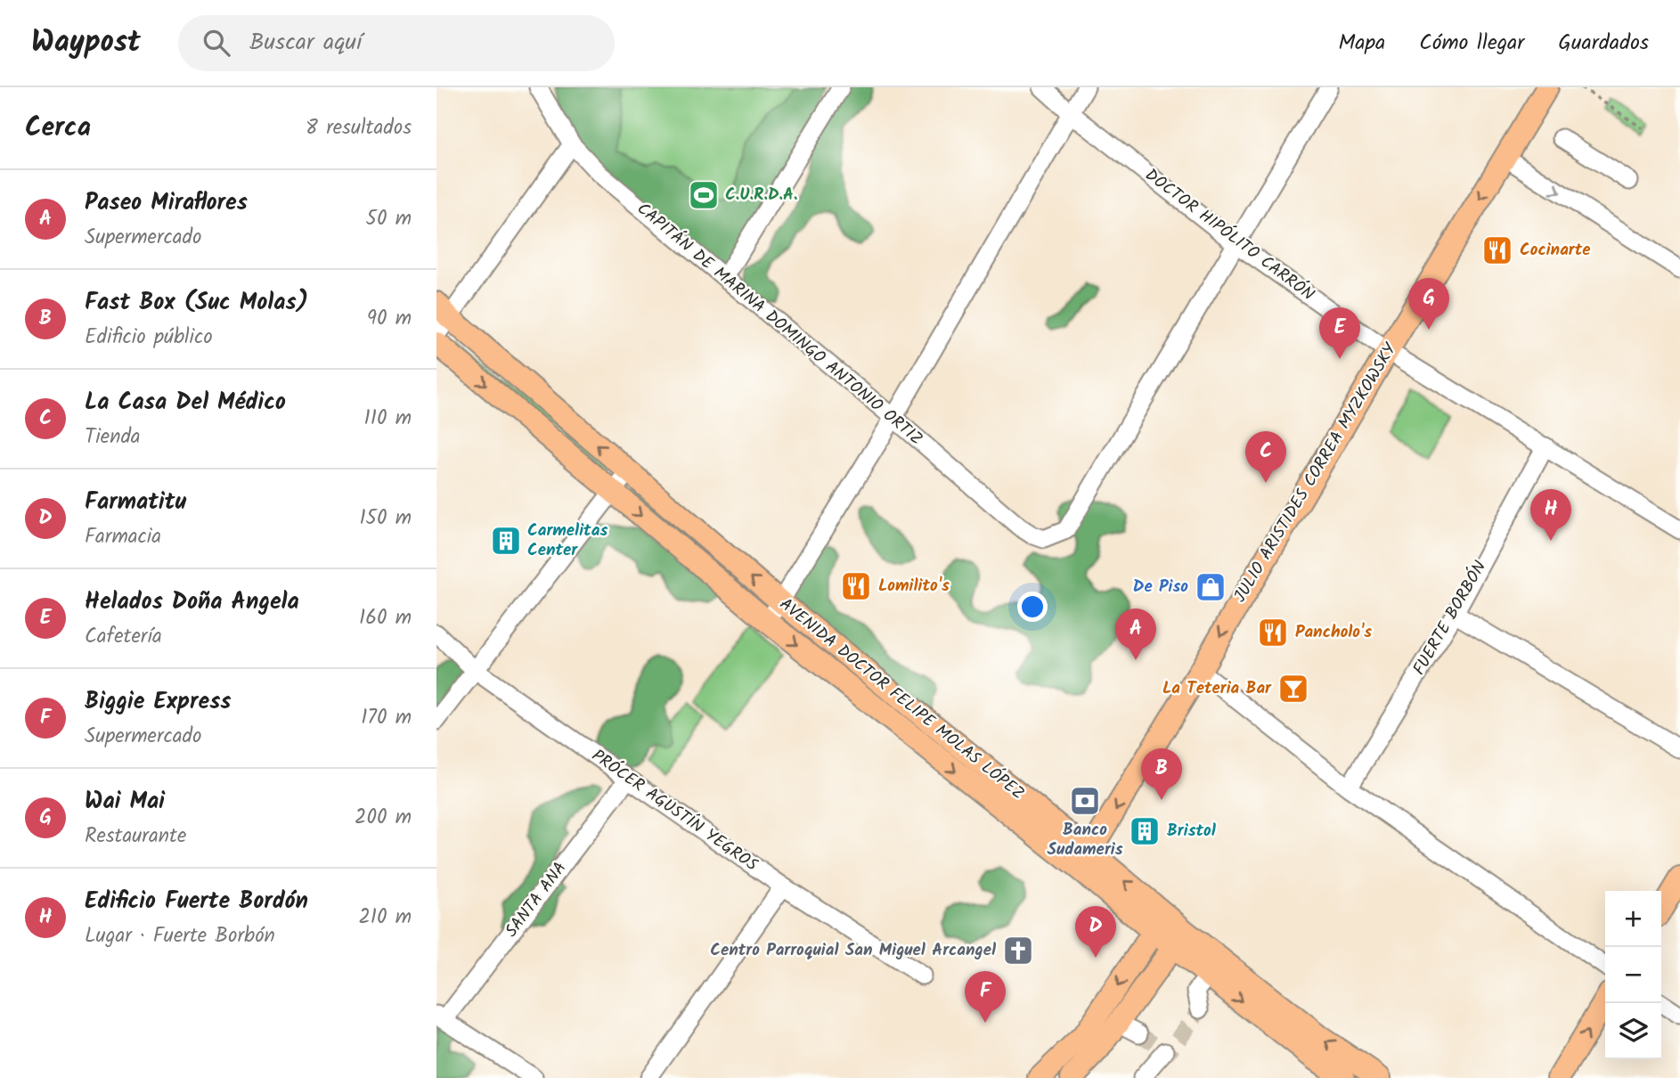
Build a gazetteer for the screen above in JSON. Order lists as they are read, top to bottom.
{
  "streets": {
    "main road": ["JULIO ARISTIDES CORREA MYZKOWSKY", "AVENIDA DOCTOR FELIPE MOLAS LÓPEZ"],
    "street": [
      "DOCTOR HIPÓLITO CARRÓN",
      "CAPITÁN DE MARINA DOMINGO ANTONIO ORTIZ",
      "FUERTE BORBÓN",
      "PRÓCER AGUSTÍN YEGROS",
      "SANTA ANA"
    ]
  },
  "crossings": [
    ["DOCTOR HIPÓLITO CARRÓN", "CAPITÁN DE MARINA DOMINGO ANTONIO ORTIZ"],
    ["DOCTOR HIPÓLITO CARRÓN", "JULIO ARISTIDES CORREA MYZKOWSKY"],
    ["DOCTOR HIPÓLITO CARRÓN", "FUERTE BORBÓN"],
    ["JULIO ARISTIDES CORREA MYZKOWSKY", "AVENIDA DOCTOR FELIPE MOLAS LÓPEZ"],
    ["PRÓCER AGUSTÍN YEGROS", "SANTA ANA"]
  ],
  "one_way": ["JULIO ARISTIDES CORREA MYZKOWSKY"],
  "places": {
    "sports": ["C.U.R.D.A."],
    "restaurant": ["Cocinarte", "Lomilito's", "Pancholo's"],
    "building": ["Carmelitas Center", "Bristol"],
    "shop": ["De Piso"],
    "bar": ["La Teteria Bar"],
    "bank": ["Banco Sudameris"],
    "church": ["Centro Parroquial San Miguel Arcangel"]
  },
  "page": {
    "header": "Waypost",
    "search": "Buscar aquí",
    "nav": ["Mapa", "Cómo llegar", "Guardados"],
    "heading": ["Cerca", "8 resultados"],
    "list": [
      {
        "mark": "A",
        "name": "Paseo Miraflores",
        "note": "Supermercado",
        "value": "50 m"
      },
      {
        "mark": "B",
        "name": "Fast Box (Suc Molas)",
        "note": "Edificio público",
        "value": "90 m"
      },
      {
        "mark": "C",
        "name": "La Casa Del Médico",
        "note": "Tienda",
        "value": "110 m"
      },
      {
        "mark": "D",
        "name": "Farmatitu",
        "note": "Farmacia",
        "value": "150 m"
      },
      {
        "mark": "E",
        "name": "Helados Doña Angela",
        "note": "Cafetería",
        "value": "160 m"
      },
      {
        "mark": "F",
        "name": "Biggie Express",
        "note": "Supermercado",
        "value": "170 m"
      },
      {
        "mark": "G",
        "name": "Wai Mai",
        "note": "Restaurante",
        "value": "200 m"
      },
      {
        "mark": "H",
        "name": "Edificio Fuerte Bordón",
        "note": "Lugar · Fuerte Borbón",
        "value": "210 m"
      }
    ],
    "pins": [
      "G",
      "E",
      "C",
      "H",
      "A",
      "B",
      "D",
      "F"
    ],
    "map_buttons": ["+", "−"]
  }
}
